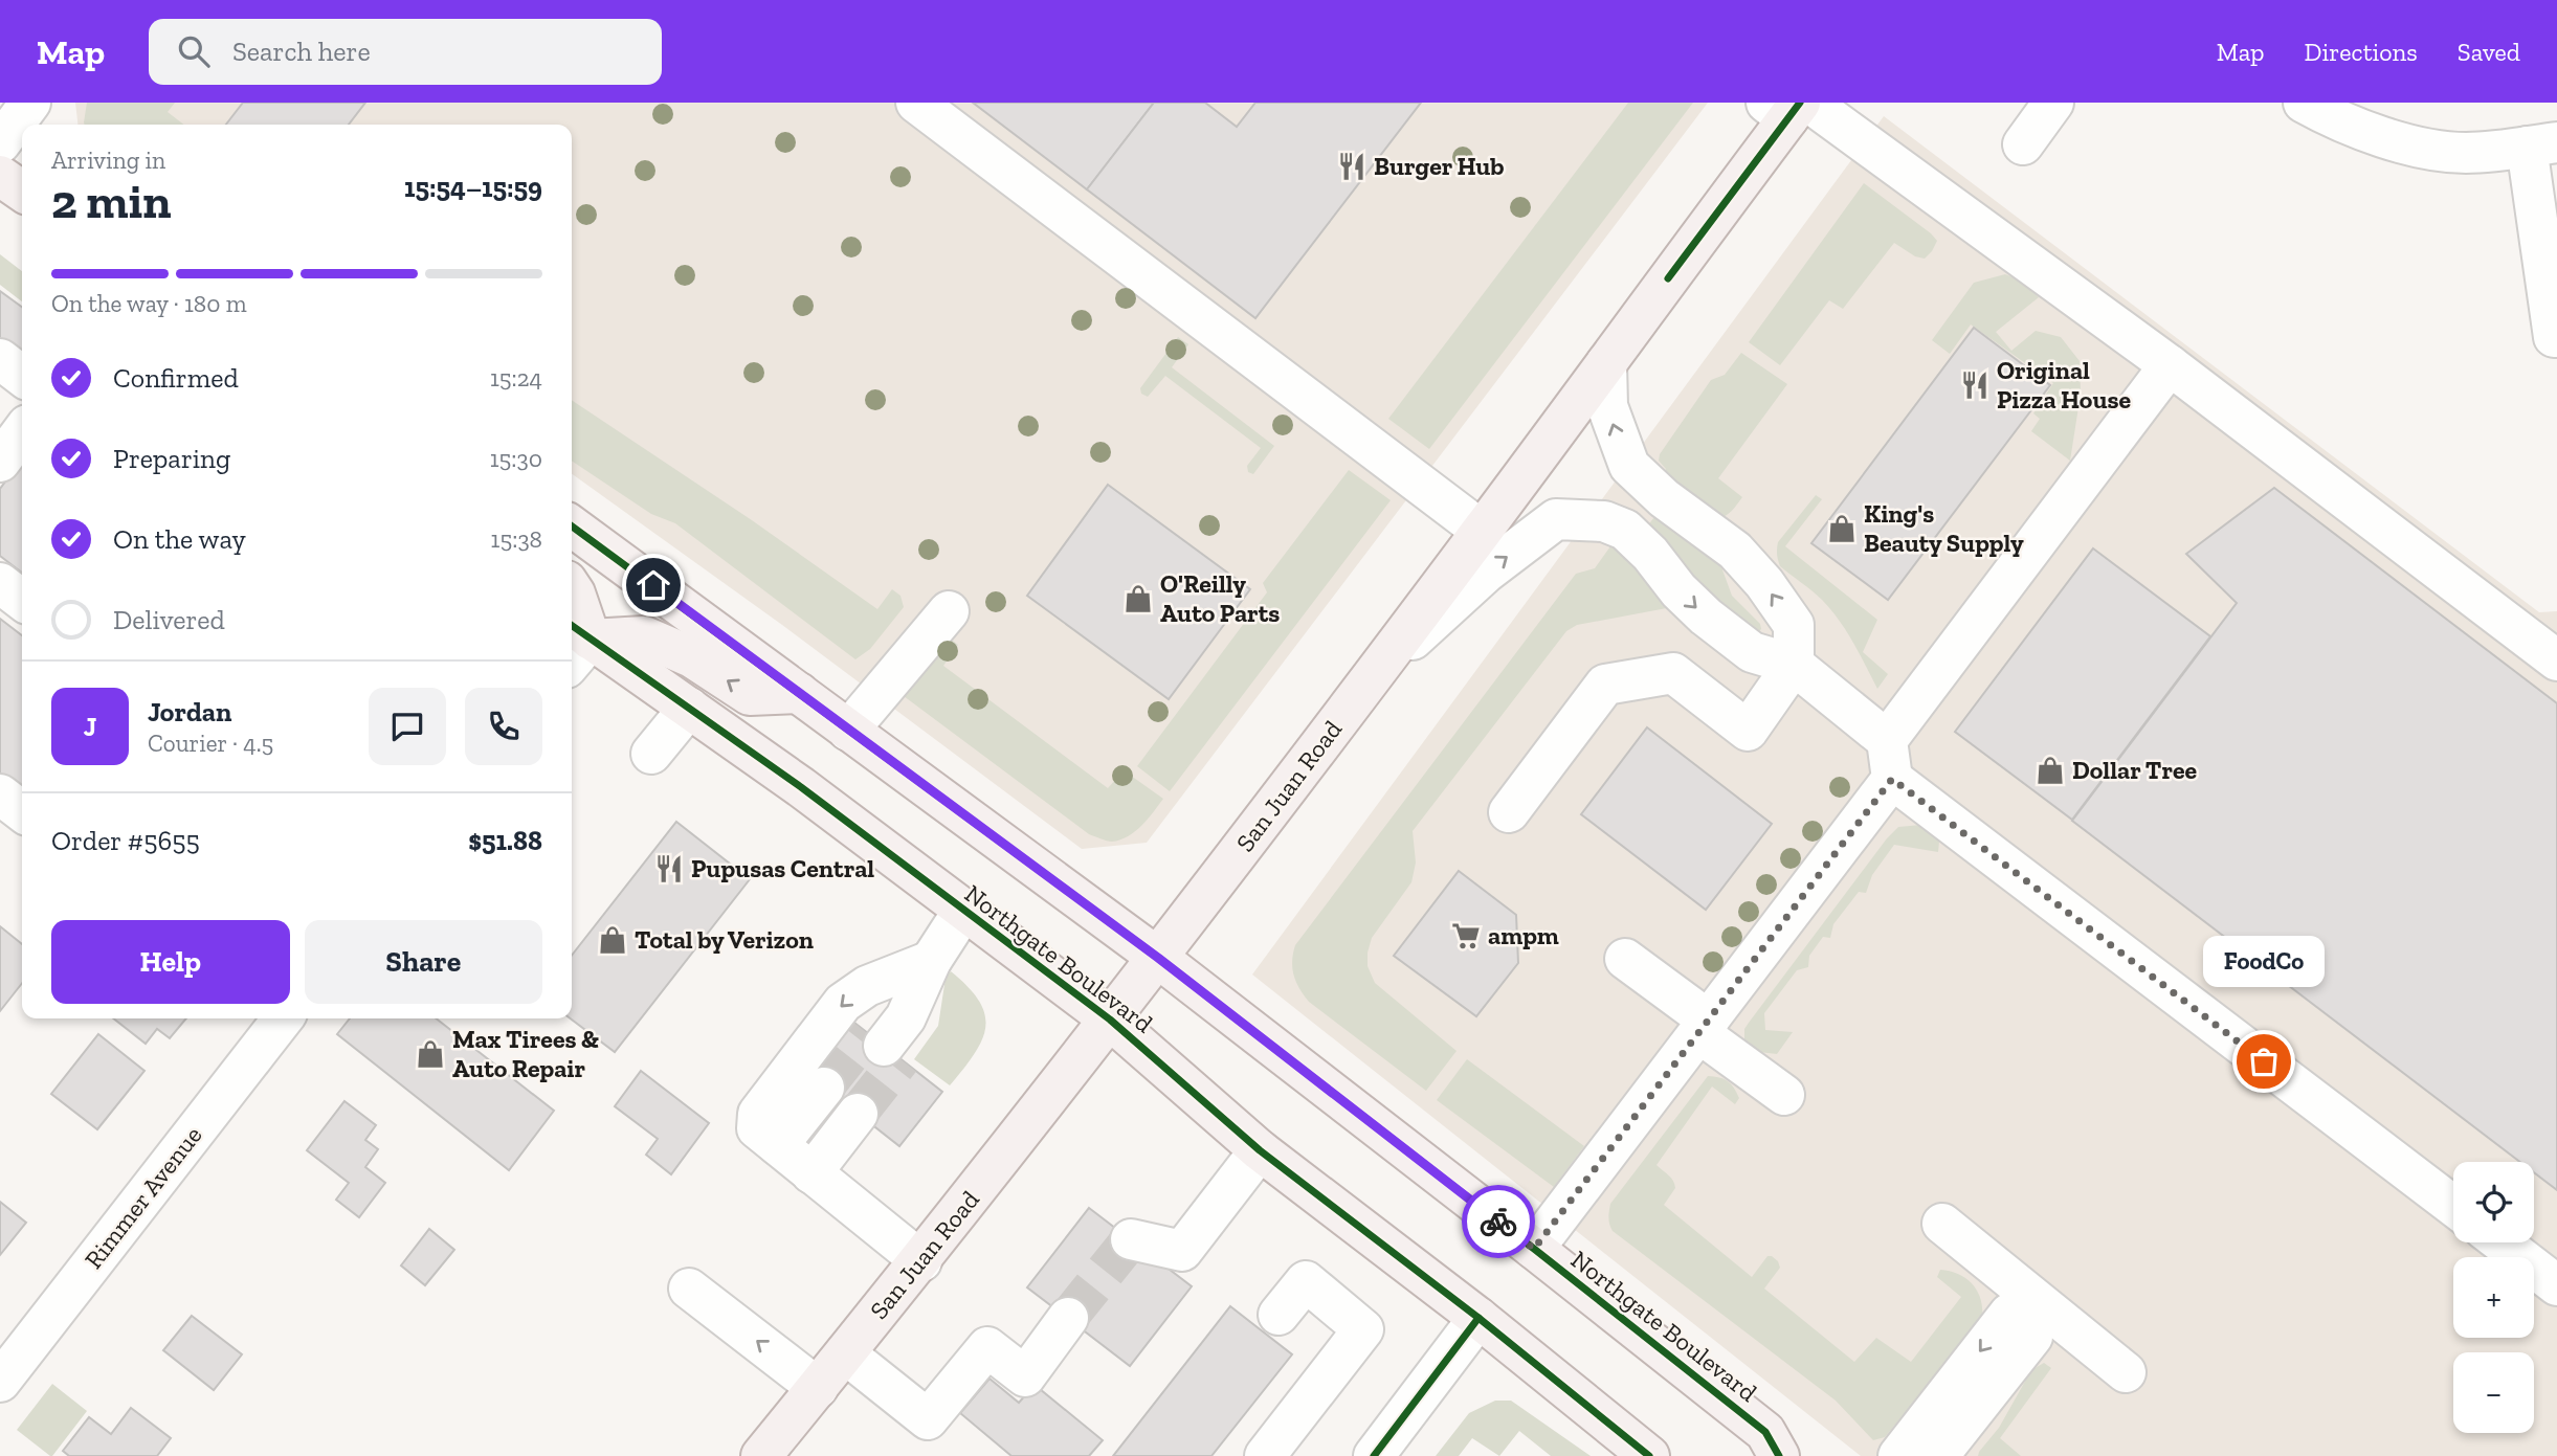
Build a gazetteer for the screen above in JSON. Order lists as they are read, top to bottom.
{
  "streets": {
    "main road": ["San Juan Road", "Northgate Boulevard"],
    "street": ["Rimmer Avenue"]
  },
  "crossings": [
    ["San Juan Road", "Northgate Boulevard"]
  ],
  "places": {
    "restaurant": ["Burger Hub", "Original Pizza House", "Pupusas Central"],
    "shop": [
      "King's Beauty Supply",
      "O'Reilly Auto Parts",
      "Dollar Tree",
      "Total by Verizon",
      "Max Tirees & Auto Repair"
    ],
    "supermarket": ["ampm"],
    "other": ["FoodCo"]
  },
  "page": {
    "header": "Map",
    "search": "Search here",
    "nav": ["Map", "Directions", "Saved"],
    "heading": ["2 min", "Arriving in", "15:54–15:59"],
    "panel": [
      "Jordan",
      "Courier · 4.5",
      "Order #5655",
      "$51.88"
    ],
    "bar": "On the way · 180 m",
    "list": [
      ["Confirmed", "15:24"],
      ["Preparing", "15:30"],
      ["On the way", "15:38"],
      "Delivered"
    ],
    "round": "J",
    "buttons": ["Help", "Share"],
    "bubble": "FoodCo",
    "map_buttons": ["+", "−"]
  }
}
